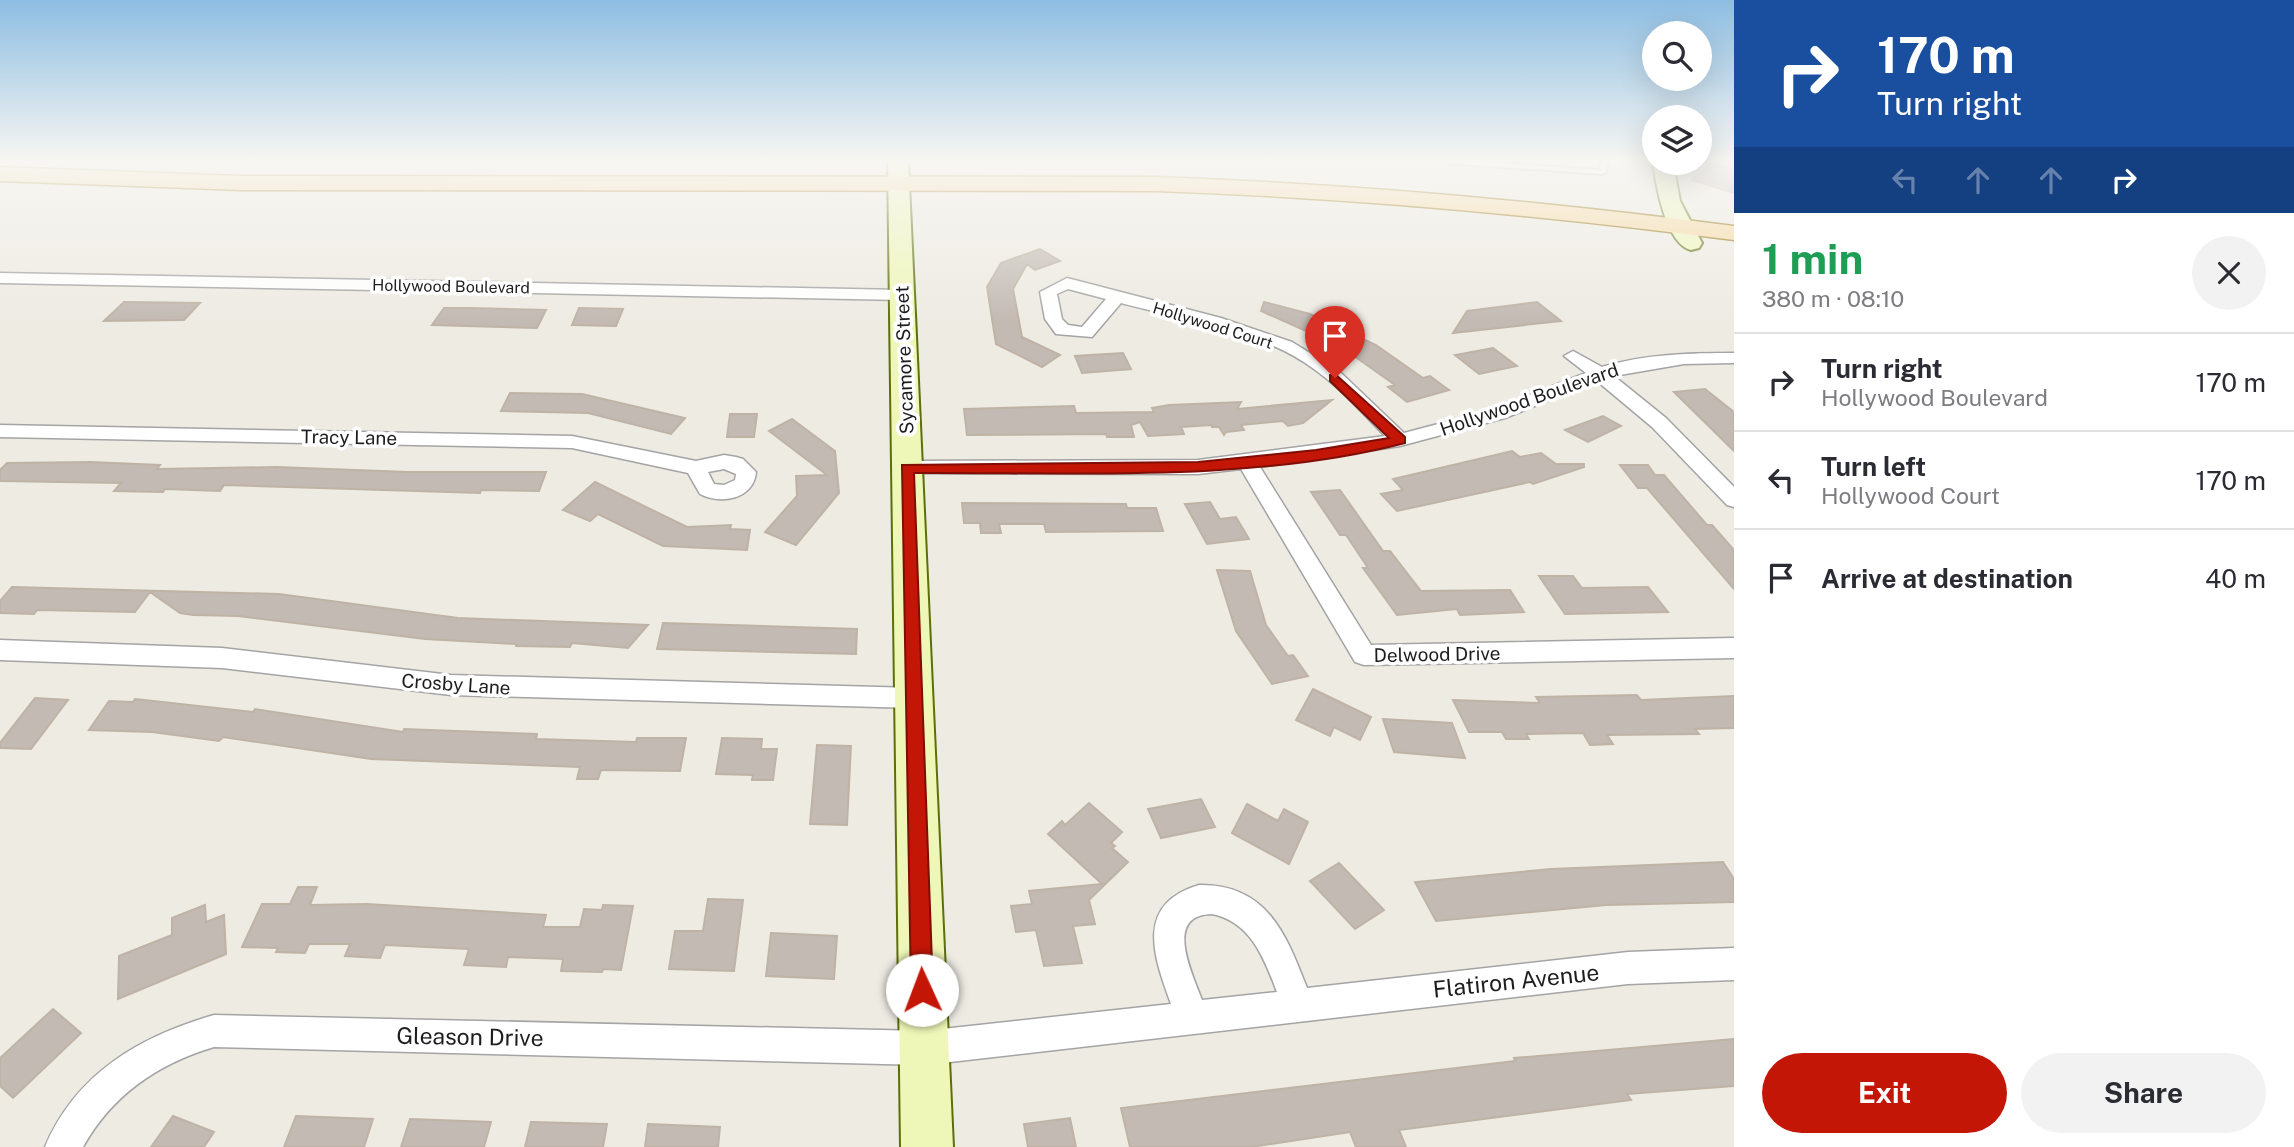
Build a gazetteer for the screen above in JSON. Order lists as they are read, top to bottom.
{
  "streets": {
    "street": [
      "Hollywood Boulevard",
      "Hollywood Court",
      "Sycamore Street",
      "Tracy Lane",
      "Delwood Drive",
      "Crosby Lane",
      "Flatiron Avenue",
      "Gleason Drive"
    ]
  },
  "crossings": [
    ["Hollywood Boulevard", "Hollywood Court"],
    ["Hollywood Boulevard", "Sycamore Street"],
    ["Hollywood Boulevard", "Delwood Drive"],
    ["Sycamore Street", "Crosby Lane"],
    ["Sycamore Street", "Flatiron Avenue"],
    ["Sycamore Street", "Gleason Drive"],
    ["Flatiron Avenue", "Gleason Drive"]
  ],
  "page": {
    "turn": ["170 m", "Turn right"],
    "heading": ["1 min", "380 m · 08:10"],
    "list": [
      {
        "name": "Turn right",
        "note": "Hollywood Boulevard",
        "value": "170 m"
      },
      {
        "name": "Turn left",
        "note": "Hollywood Court",
        "value": "170 m"
      },
      {
        "name": "Arrive at destination",
        "value": "40 m"
      }
    ],
    "buttons": ["Exit", "Share"]
  }
}
